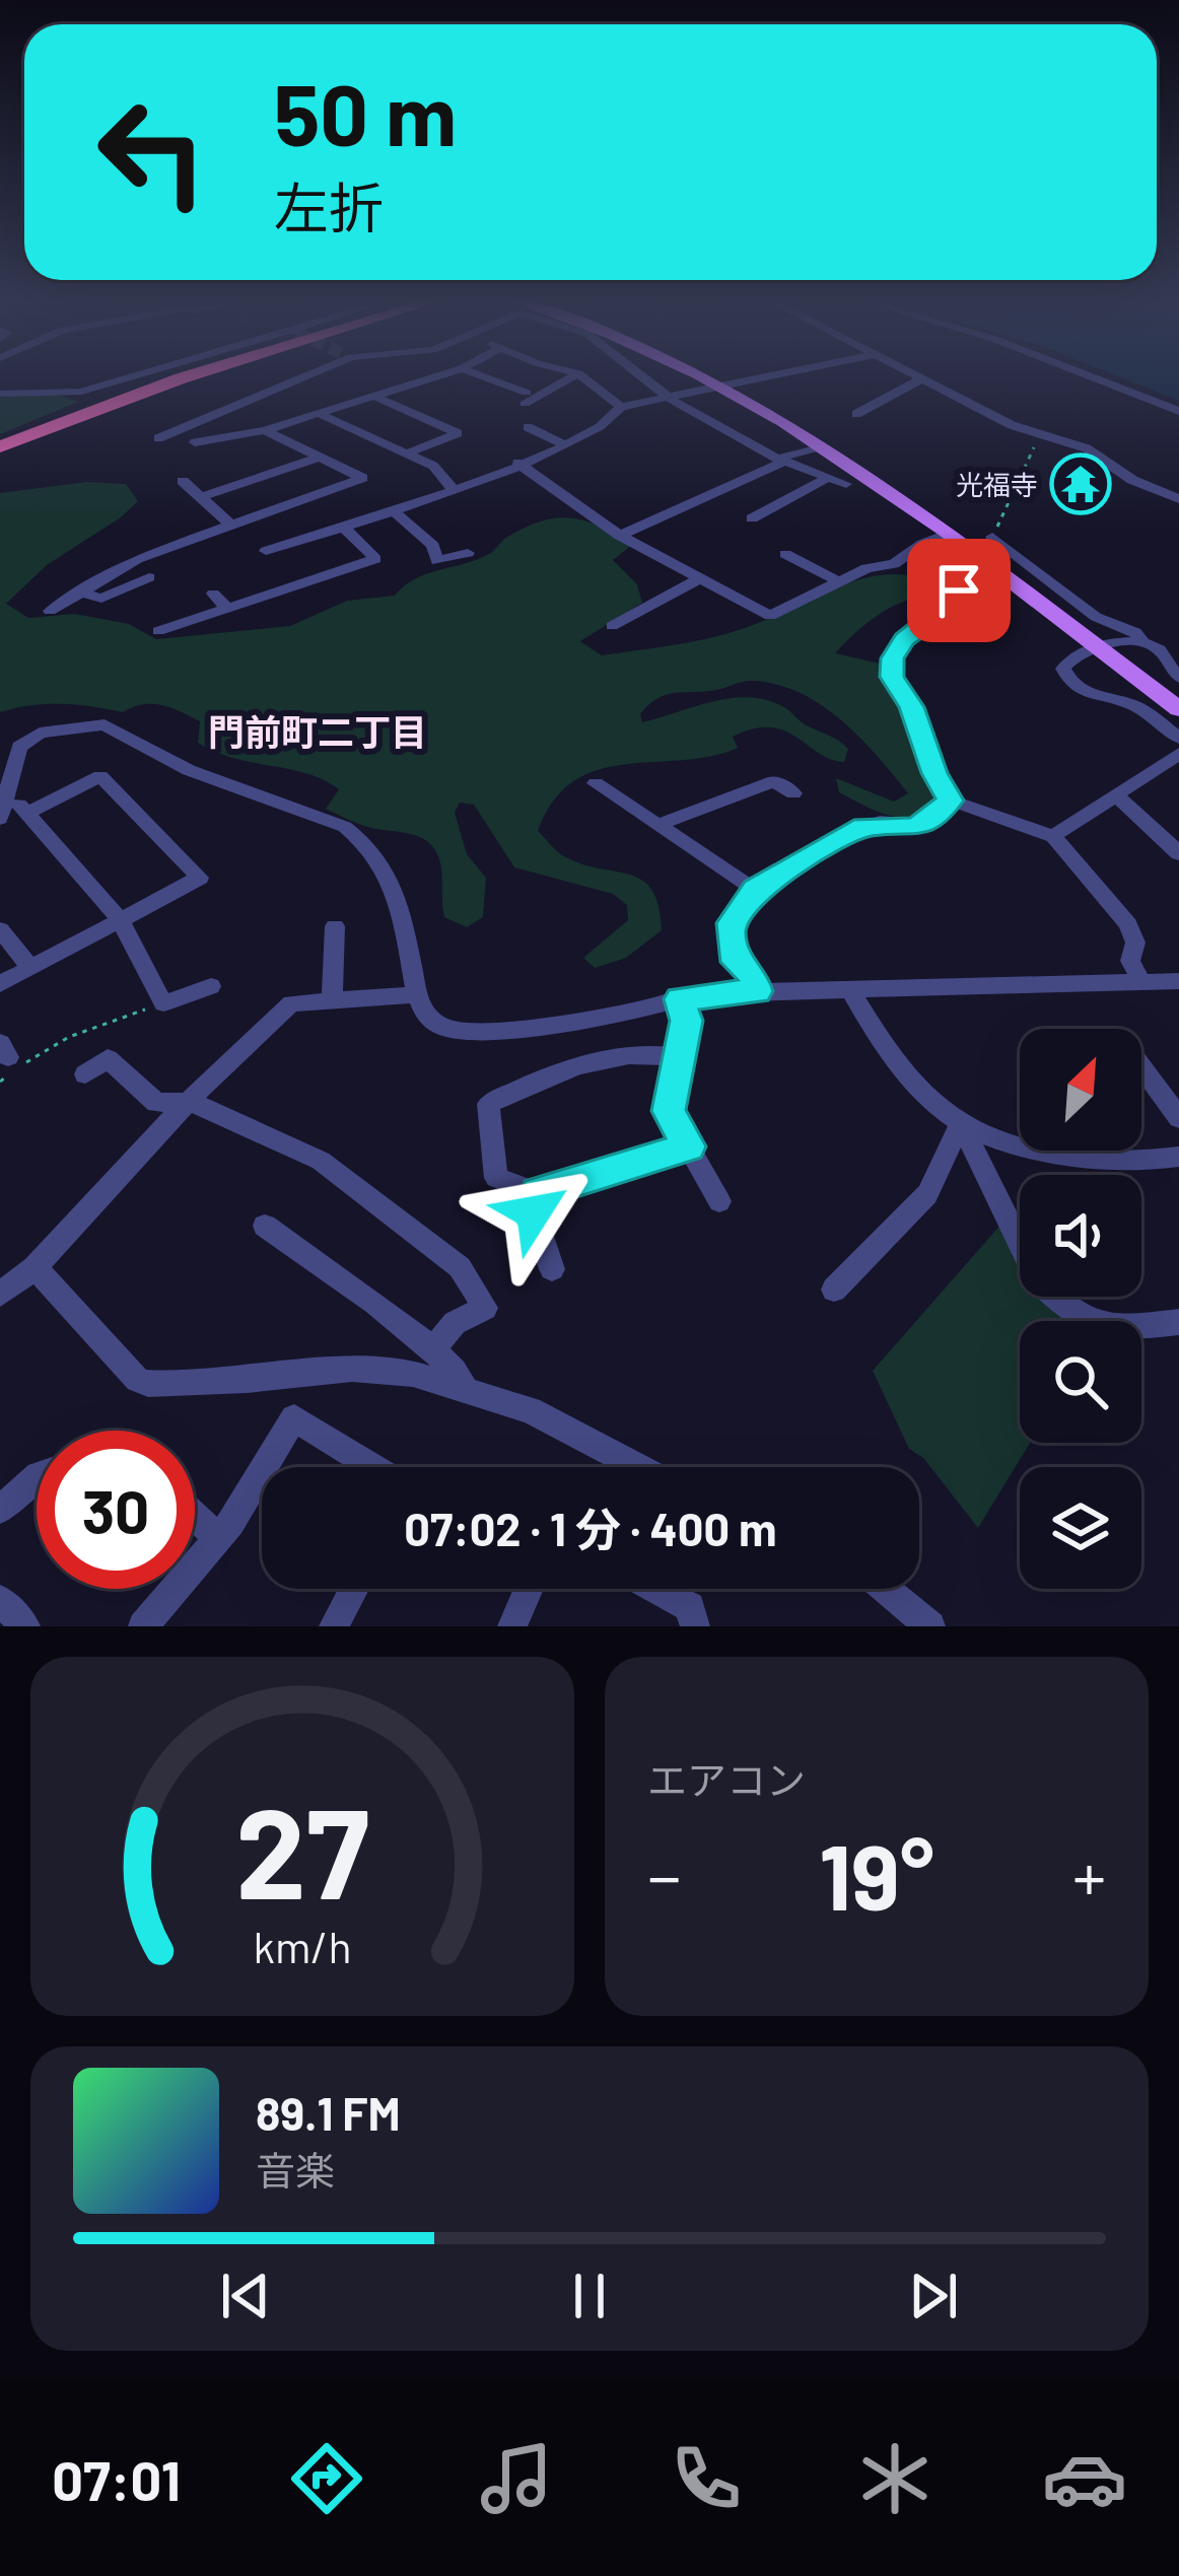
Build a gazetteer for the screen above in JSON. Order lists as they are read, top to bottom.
{
  "districts": ["門前町二丁目"],
  "places": {
    "temple": ["光福寺"]
  },
  "north": "top right",
  "page": {
    "turn": ["50 m", "左折"],
    "limit": "30",
    "trip": "07:02 · 1 分 · 400 m",
    "tile": "エアコン",
    "heat": ["−", "19°", "+"],
    "song": ["89.1 FM", "音楽"],
    "tabs": "07:01",
    "gauge": ["27", "km/h"]
  }
}
